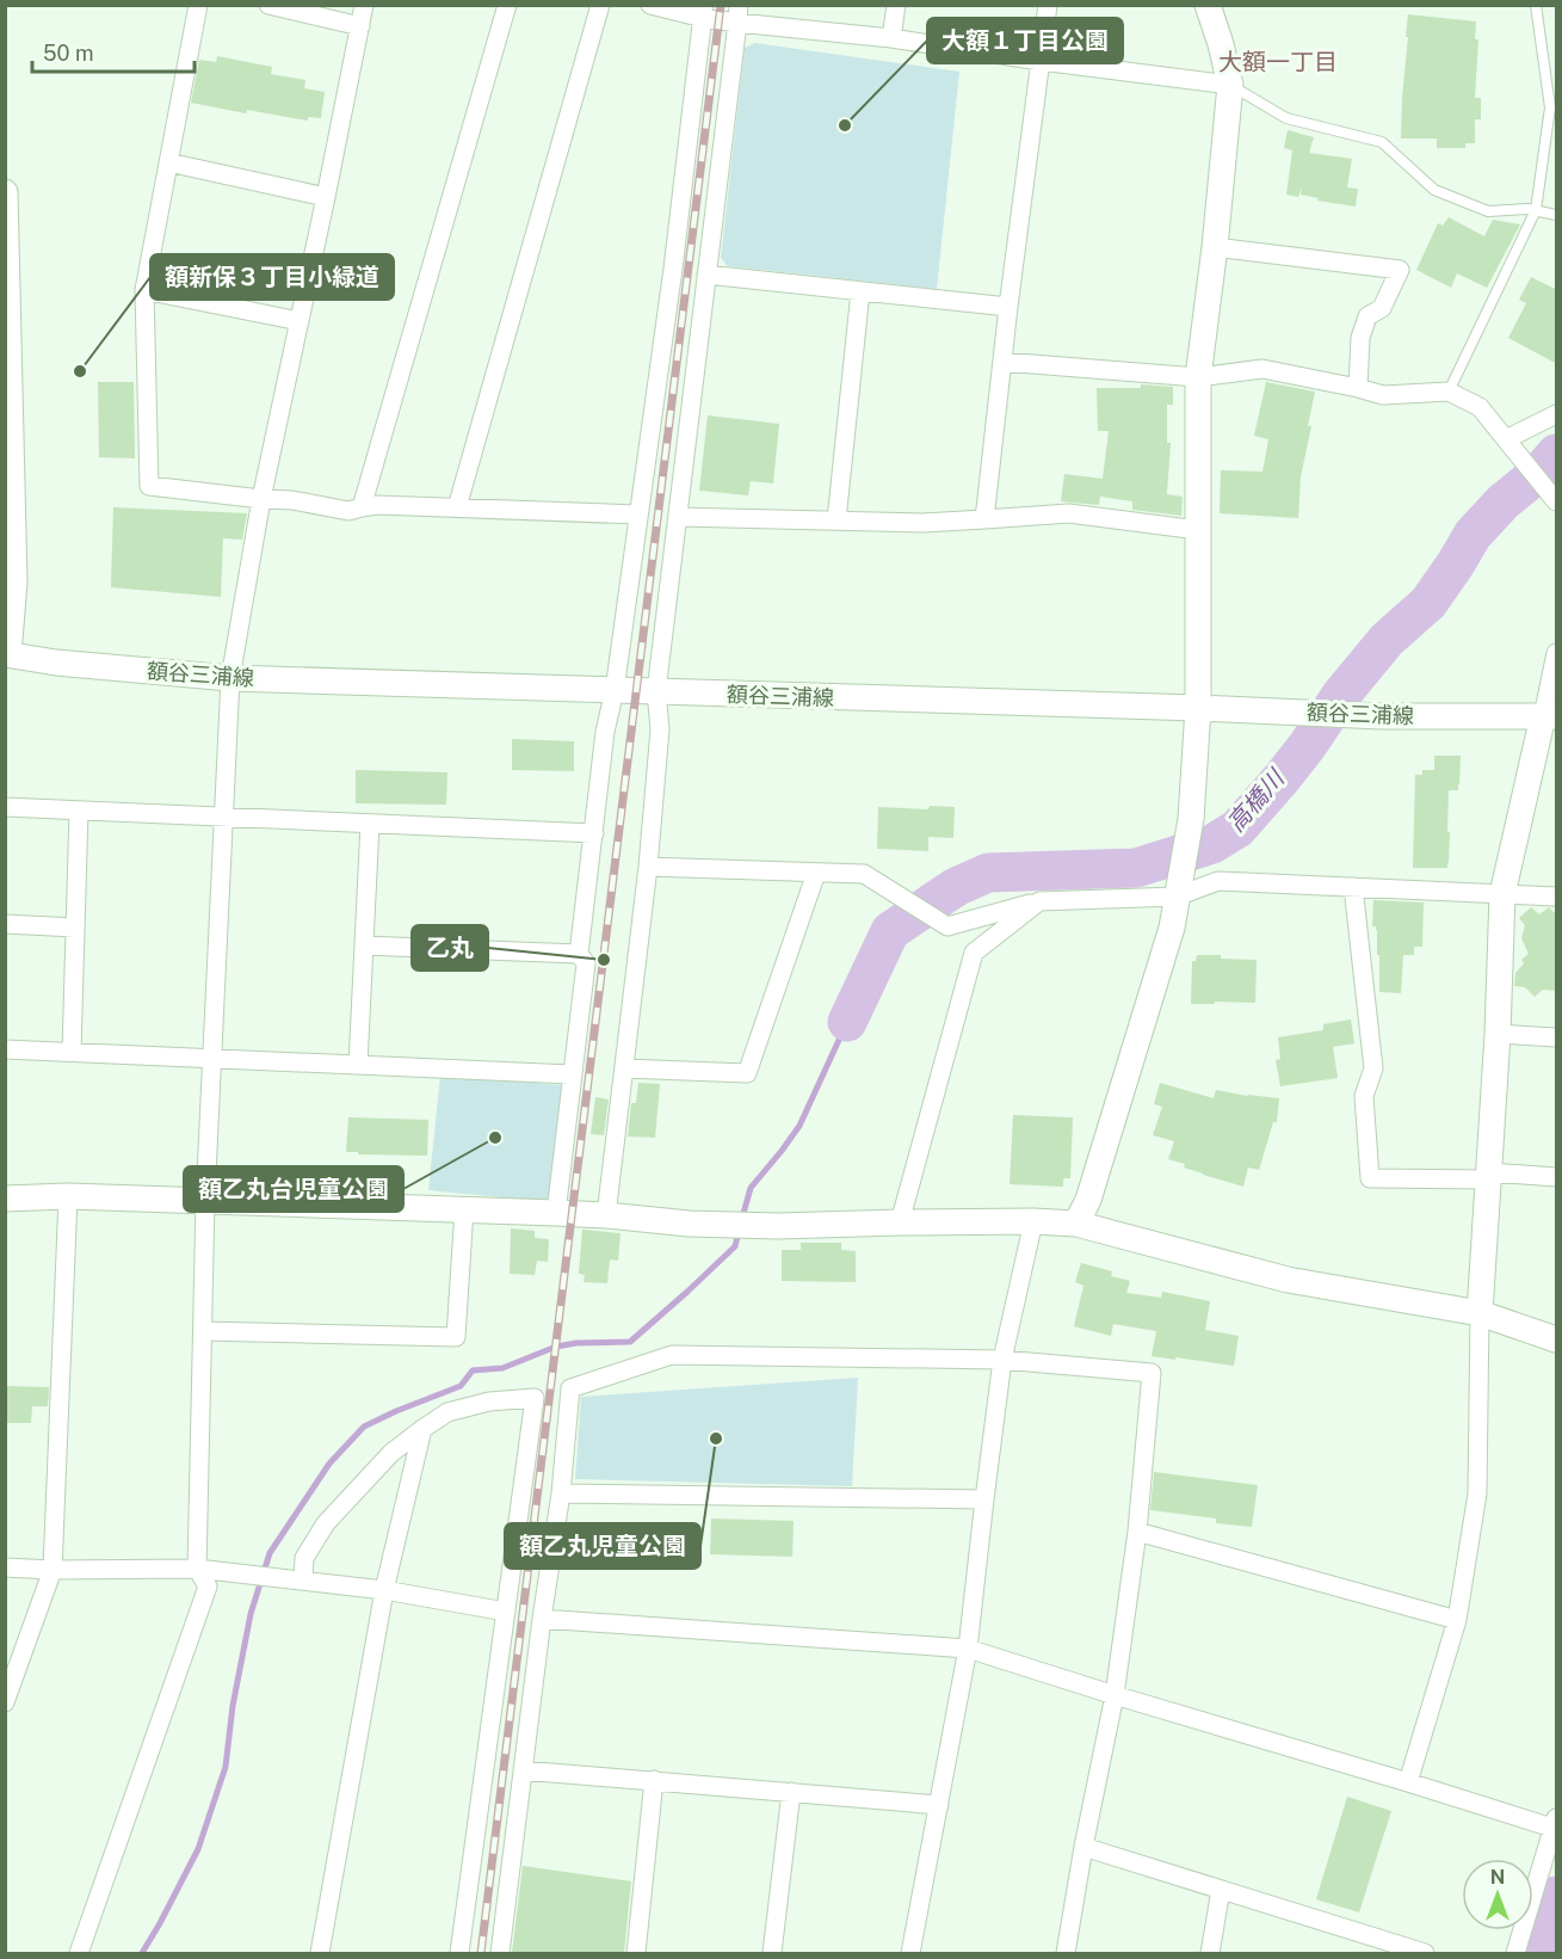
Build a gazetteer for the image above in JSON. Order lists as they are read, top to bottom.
{
  "streets": {
    "street": ["額谷三浦線"]
  },
  "districts": ["大額一丁目"],
  "water": ["高橋川"],
  "places": [
    "大額１丁目公園",
    "額新保３丁目小緑道",
    "乙丸",
    "額乙丸台児童公園",
    "額乙丸児童公園"
  ],
  "scale_bar": "50 m",
  "north": "top"
}
